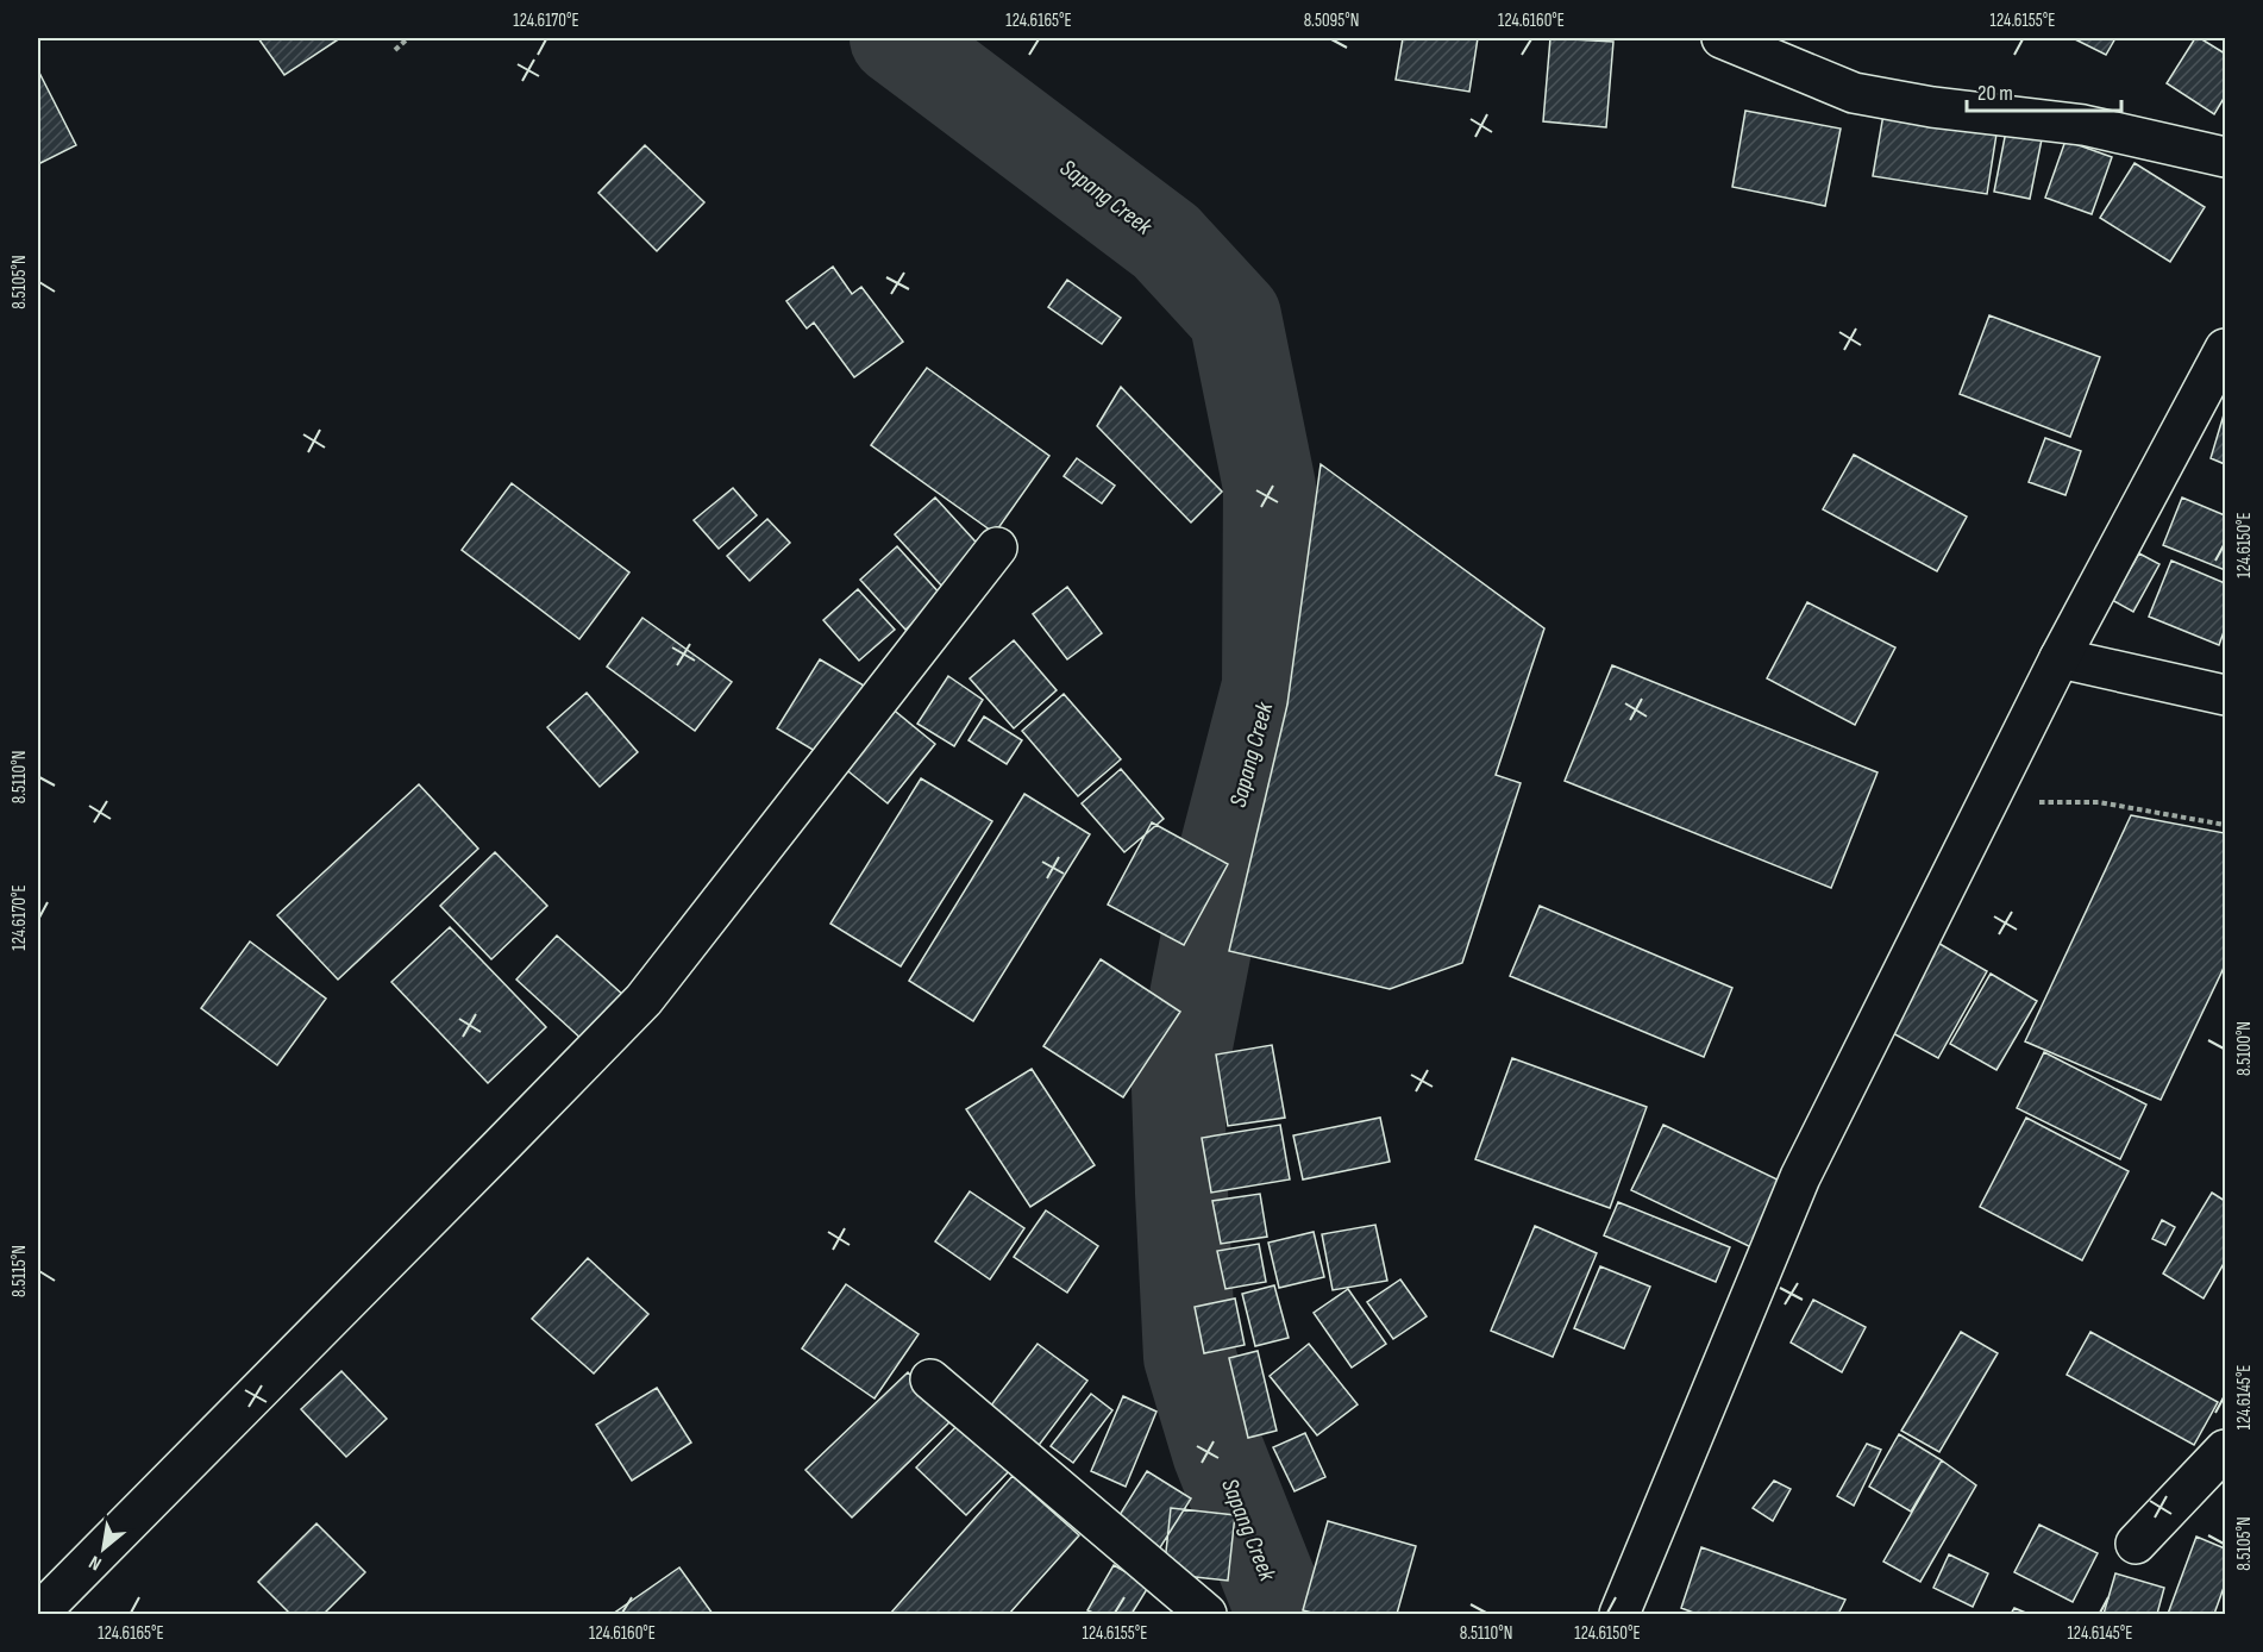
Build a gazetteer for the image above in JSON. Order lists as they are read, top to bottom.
{
  "water": ["Sapang Creek"],
  "scale_bar": "20 m",
  "north": "bottom left",
  "coordinates": [
    "124.6170°E",
    "124.6165°E",
    "8.5095°N",
    "124.6160°E",
    "124.6155°E",
    "8.5105°N",
    "124.6150°E",
    "8.5110°N",
    "8.5100°N",
    "8.5115°N",
    "124.6145°E"
  ]
}
